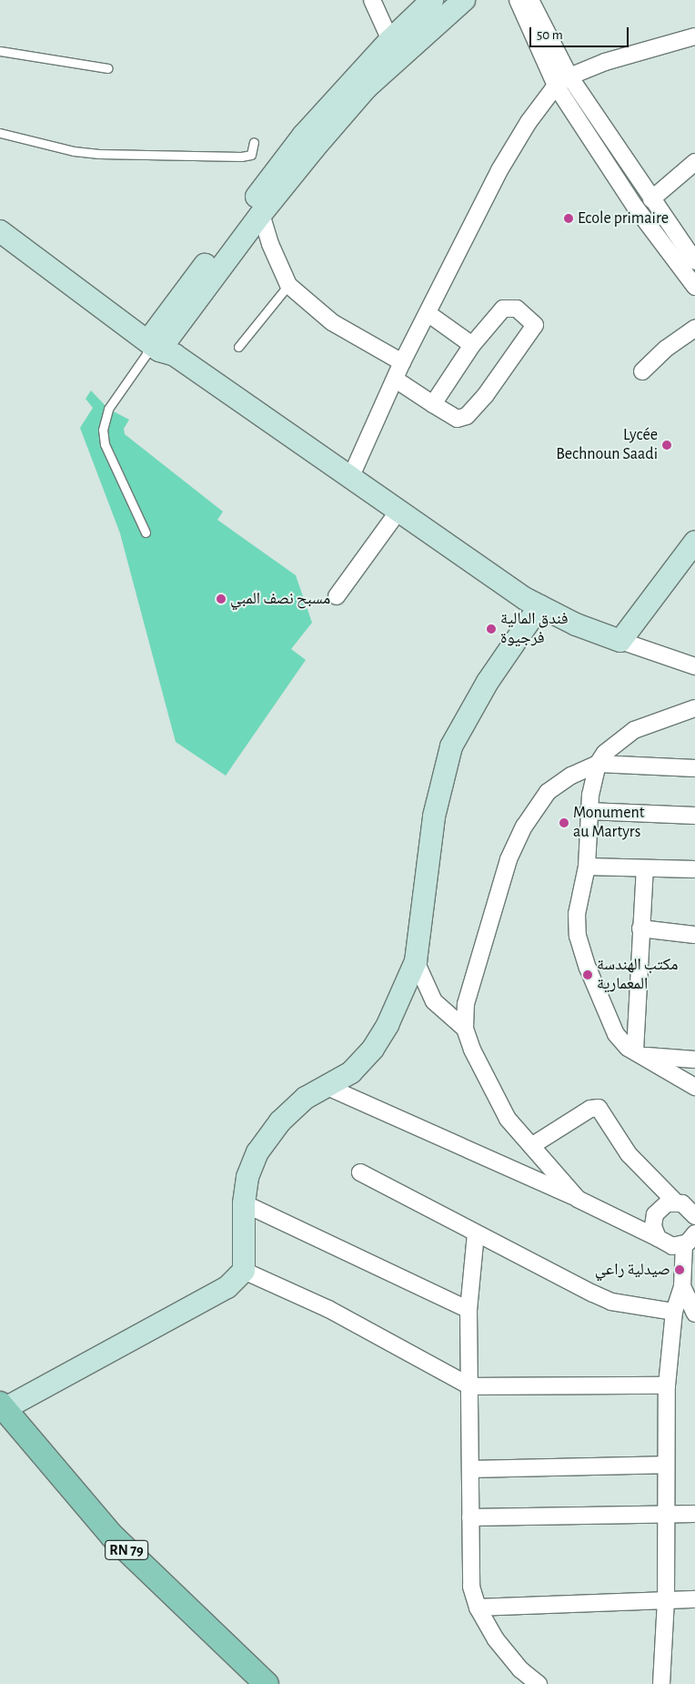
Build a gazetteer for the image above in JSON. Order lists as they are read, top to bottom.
{
  "streets": {
    "main road": ["RN 79"]
  },
  "places": [
    "Ecole primaire",
    "Lycée Bechnoun Saadi",
    "مسبح نصف المبي",
    "فندق المالية فرجيوة",
    "Monument au Martyrs",
    "مكتب الهندسة المعمارية",
    "صيدلية راعي"
  ],
  "scale_bar": "50 m"
}
